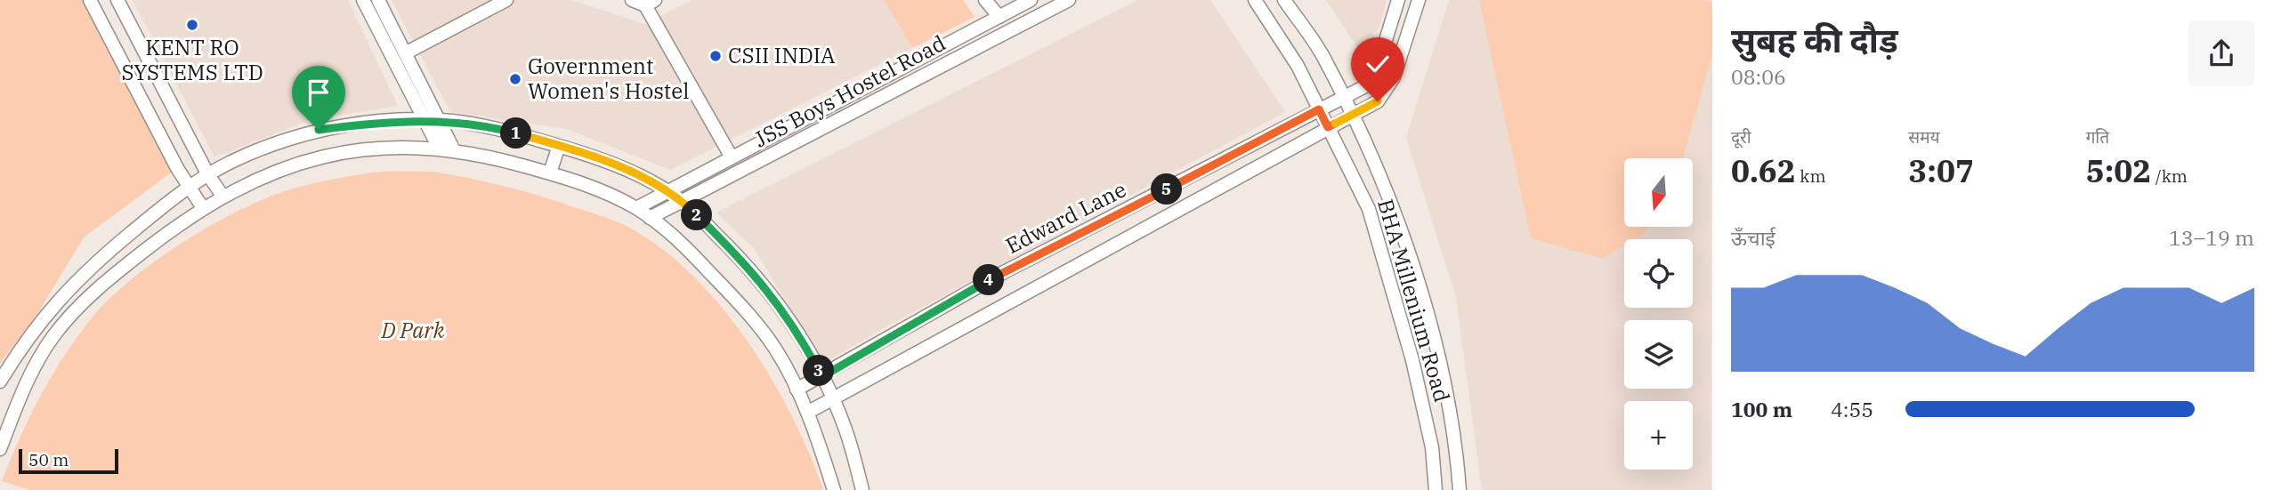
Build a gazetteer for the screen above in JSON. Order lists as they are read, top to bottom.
{
  "streets": {
    "street": ["JSS Boys Hostel Road", "Edward Lane", "BHA Millenium Road"]
  },
  "crossings": [
    ["Edward Lane", "BHA Millenium Road"]
  ],
  "parks": ["D Park"],
  "places": ["KENT RO SYSTEMS LTD", "CSII INDIA", "Government Women's Hostel"],
  "scale_bar": "50 m",
  "north": "bottom",
  "page": {
    "heading": ["सुबह की दौड़", "08:06"],
    "stats": [
      ["दूरी", "0.62 km"],
      ["समय", "3:07"],
      ["गति", "5:02 /km"]
    ],
    "pins": [
      "1",
      "5",
      "2",
      "4",
      "3"
    ],
    "map_buttons": "+",
    "chart": ["ऊँचाई", "13–19 m"],
    "list": [
      {
        "name": "100 m",
        "note": "4:55"
      }
    ],
    "scale": "50 m"
  }
}
